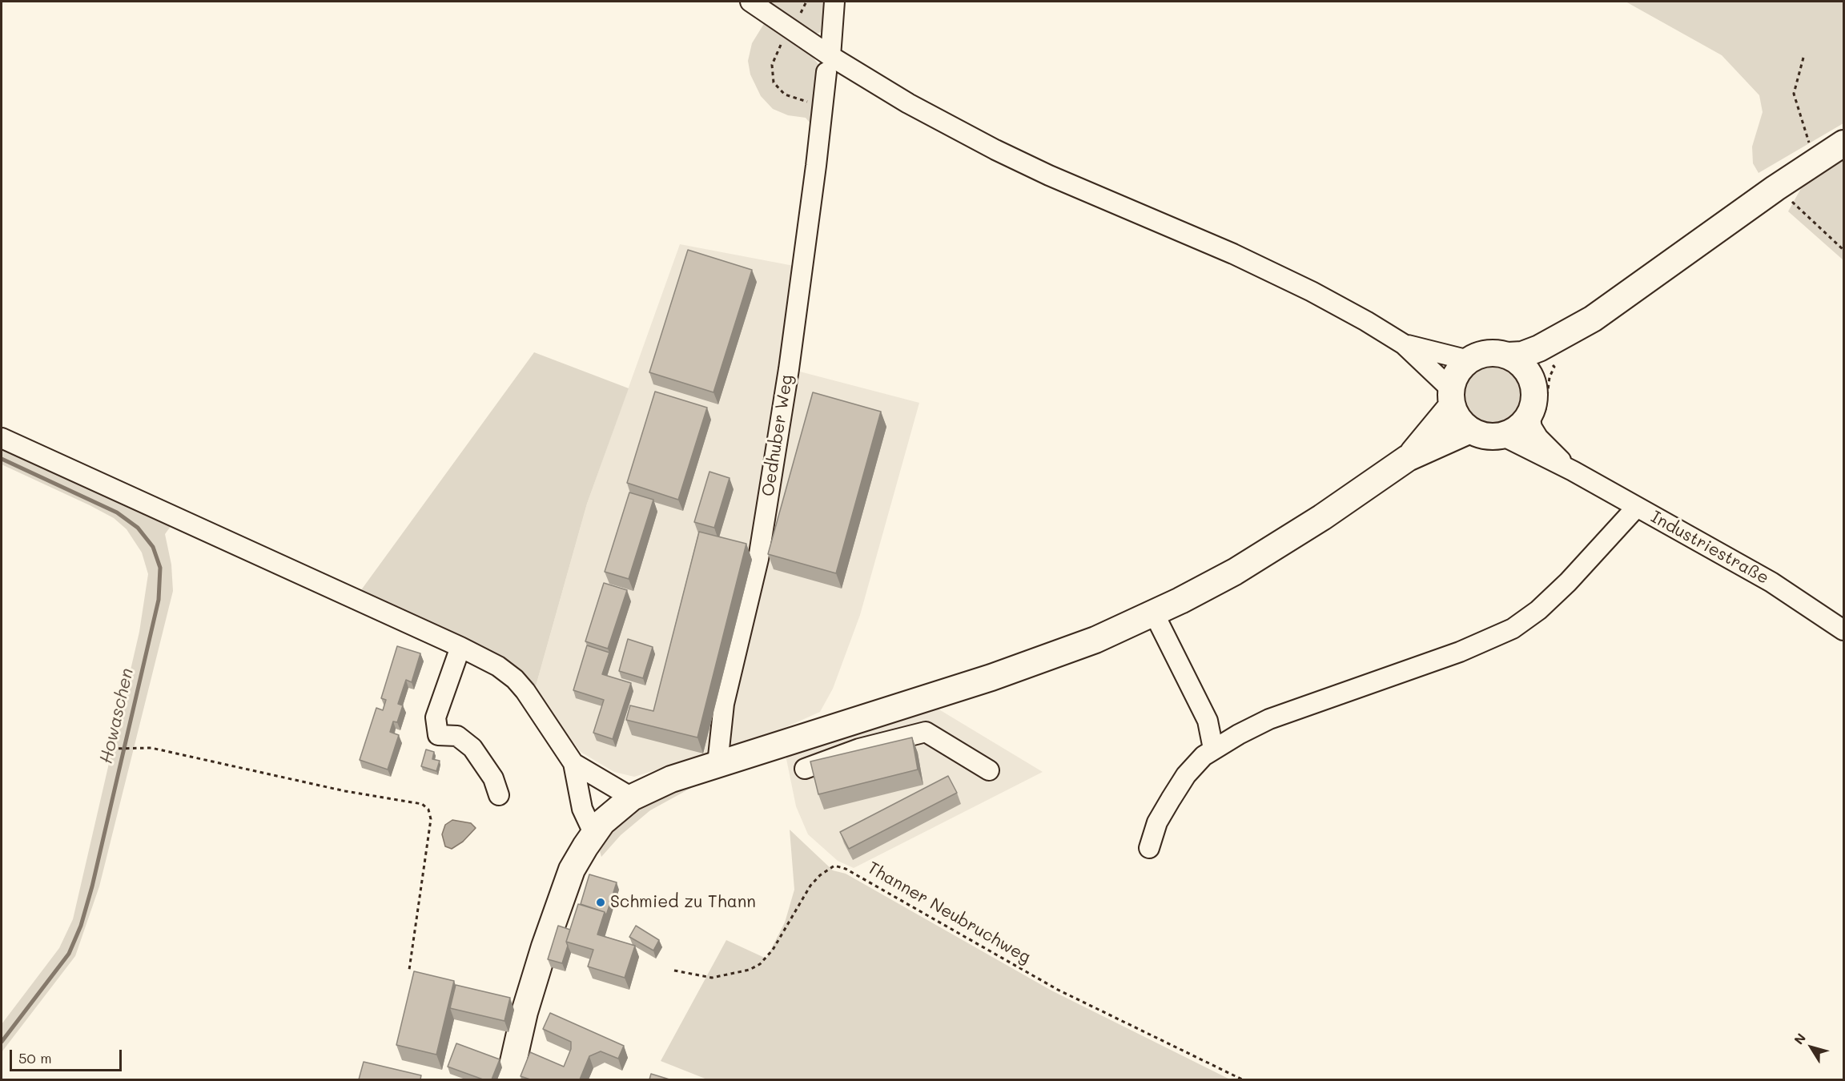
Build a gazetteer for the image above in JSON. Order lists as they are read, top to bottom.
{
  "streets": {
    "street": ["Oedhuber Weg", "Industriestraße"],
    "path": ["Thanner Neubruchweg"]
  },
  "water": ["Howaschen"],
  "places": ["Schmied zu Thann"],
  "scale_bar": "50 m",
  "north": "top left"
}
